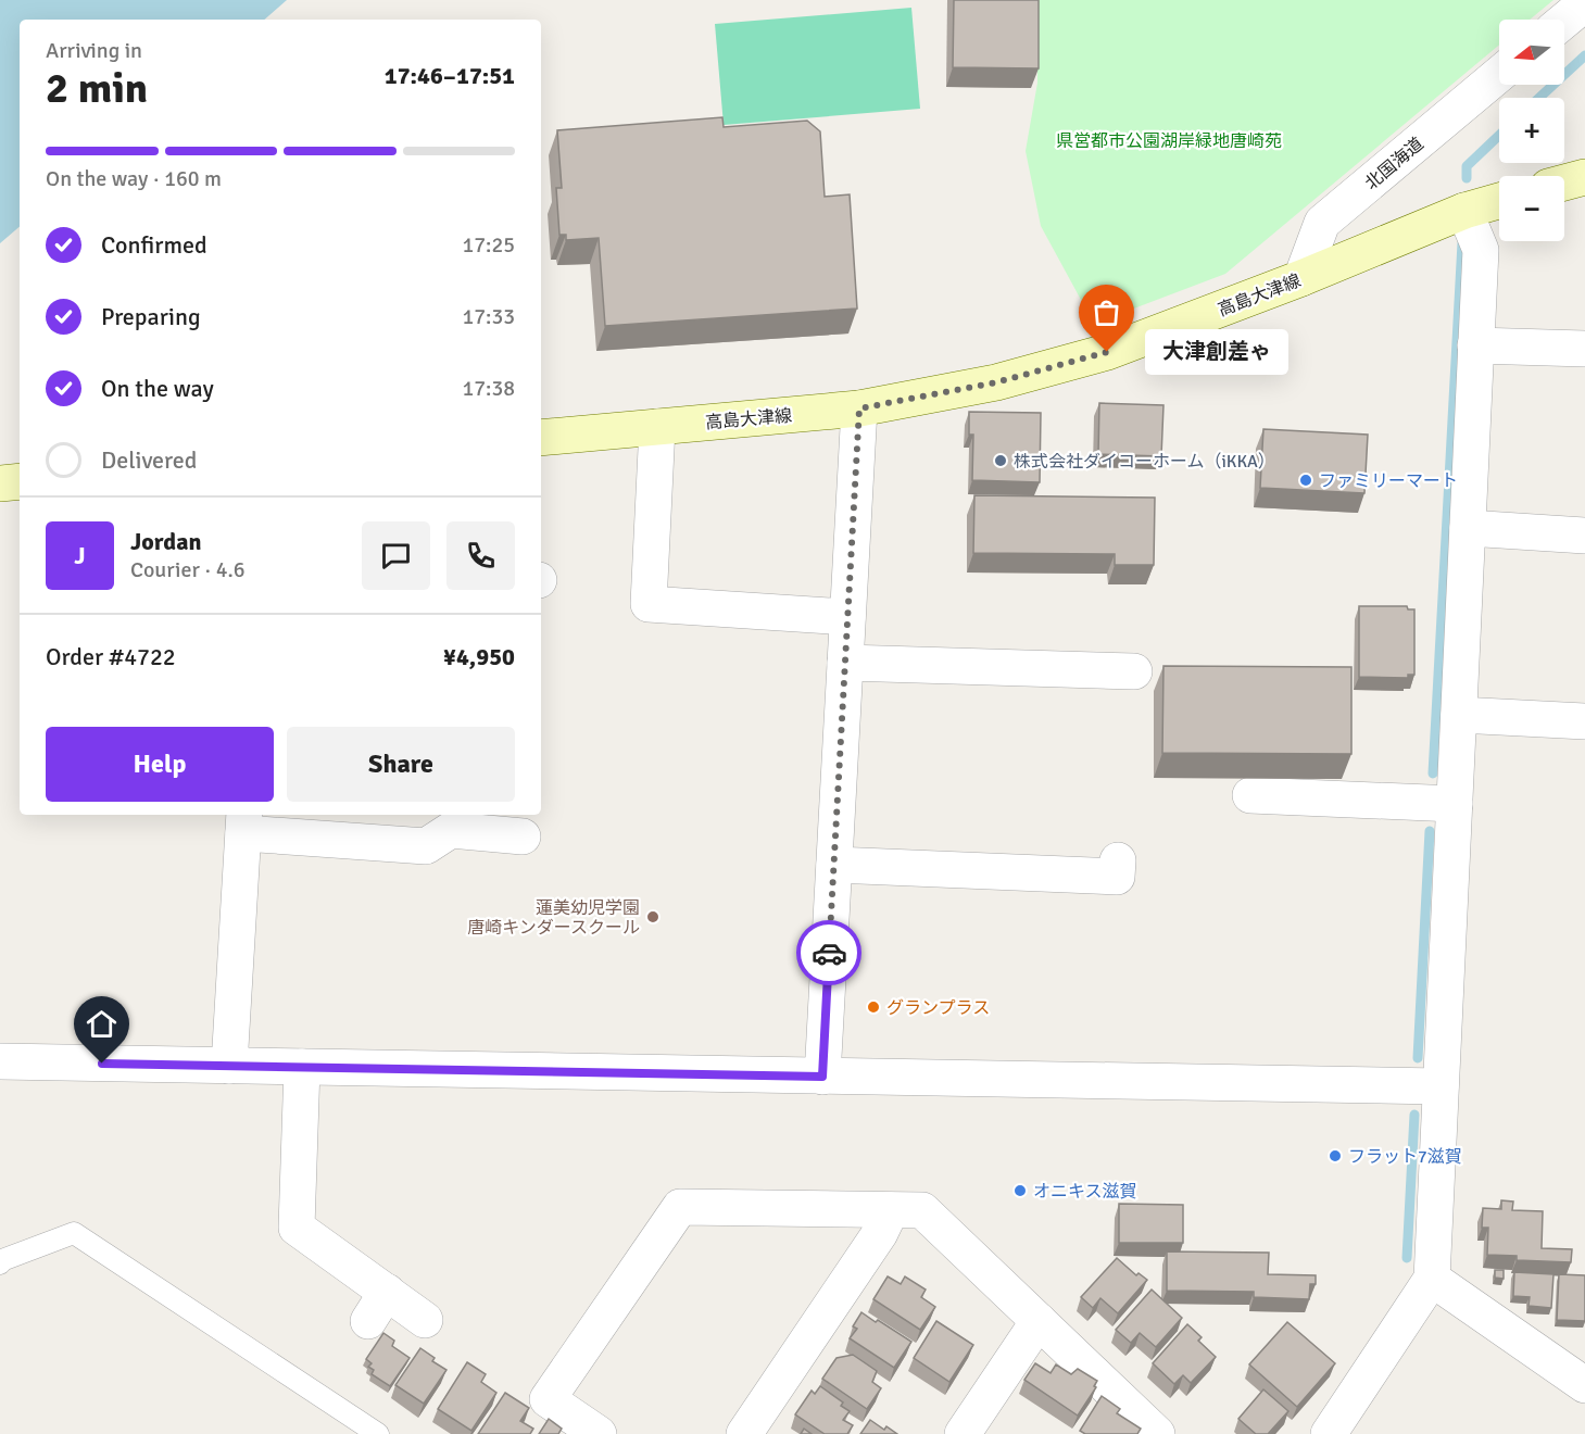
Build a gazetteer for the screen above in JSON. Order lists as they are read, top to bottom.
{
  "streets": {
    "main road": ["高島大津線"],
    "street": ["北国海道"]
  },
  "crossings": [
    ["北国海道", "高島大津線"]
  ],
  "parks": ["県営都市公園湖岸緑地唐崎苑"],
  "places": [
    "大津創差ゃ",
    "株式会社ダイコーホーム（iKKA）",
    "ファミリーマート",
    "蓮美幼児学園 唐崎キンダースクール",
    "グランプラス",
    "フラット7滋賀",
    "オニキス滋賀"
  ],
  "north": "left",
  "page": {
    "map_buttons": ["+", "−"],
    "heading": ["2 min", "Arriving in", "17:46–17:51"],
    "panel": [
      "Jordan",
      "Courier · 4.6",
      "Order #4722",
      "¥4,950"
    ],
    "bar": "On the way · 160 m",
    "list": [
      ["Confirmed", "17:25"],
      ["Preparing", "17:33"],
      ["On the way", "17:38"],
      "Delivered"
    ],
    "bubble": "大津創差ゃ",
    "round": "J",
    "buttons": ["Help", "Share"]
  }
}
